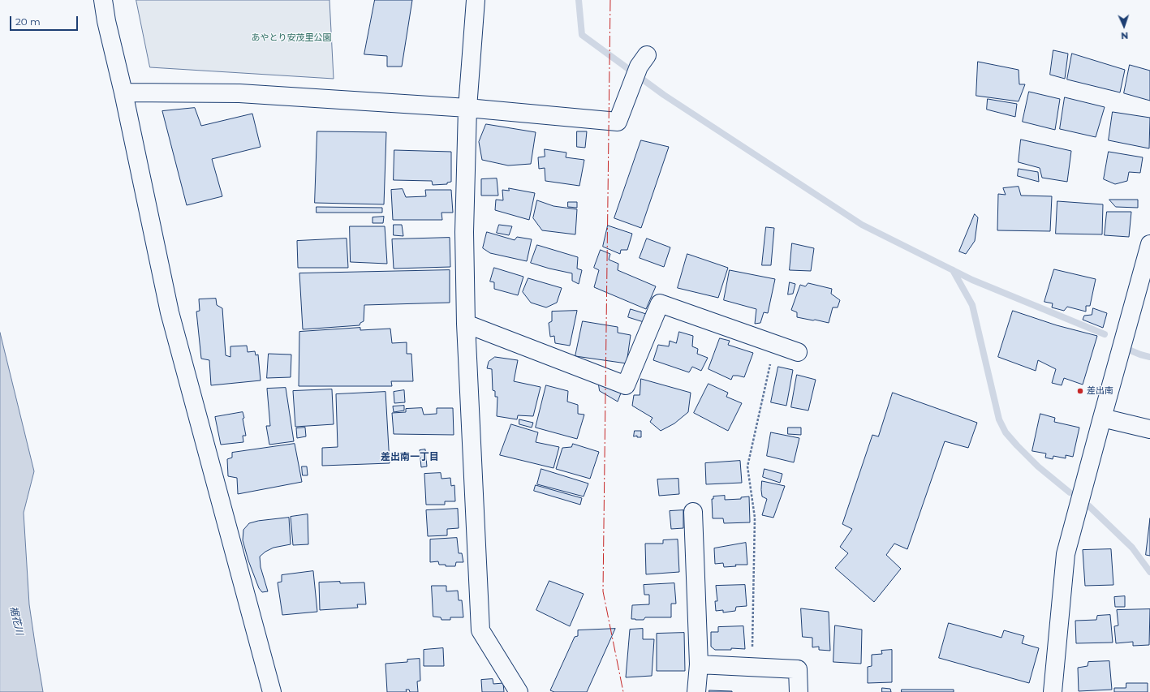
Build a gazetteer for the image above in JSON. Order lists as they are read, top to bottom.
{
  "districts": ["差出南一丁目"],
  "water": ["裾花川"],
  "parks": ["あやとり安茂里公園"],
  "places": ["差出南"],
  "scale_bar": "20 m",
  "north": "bottom"
}
